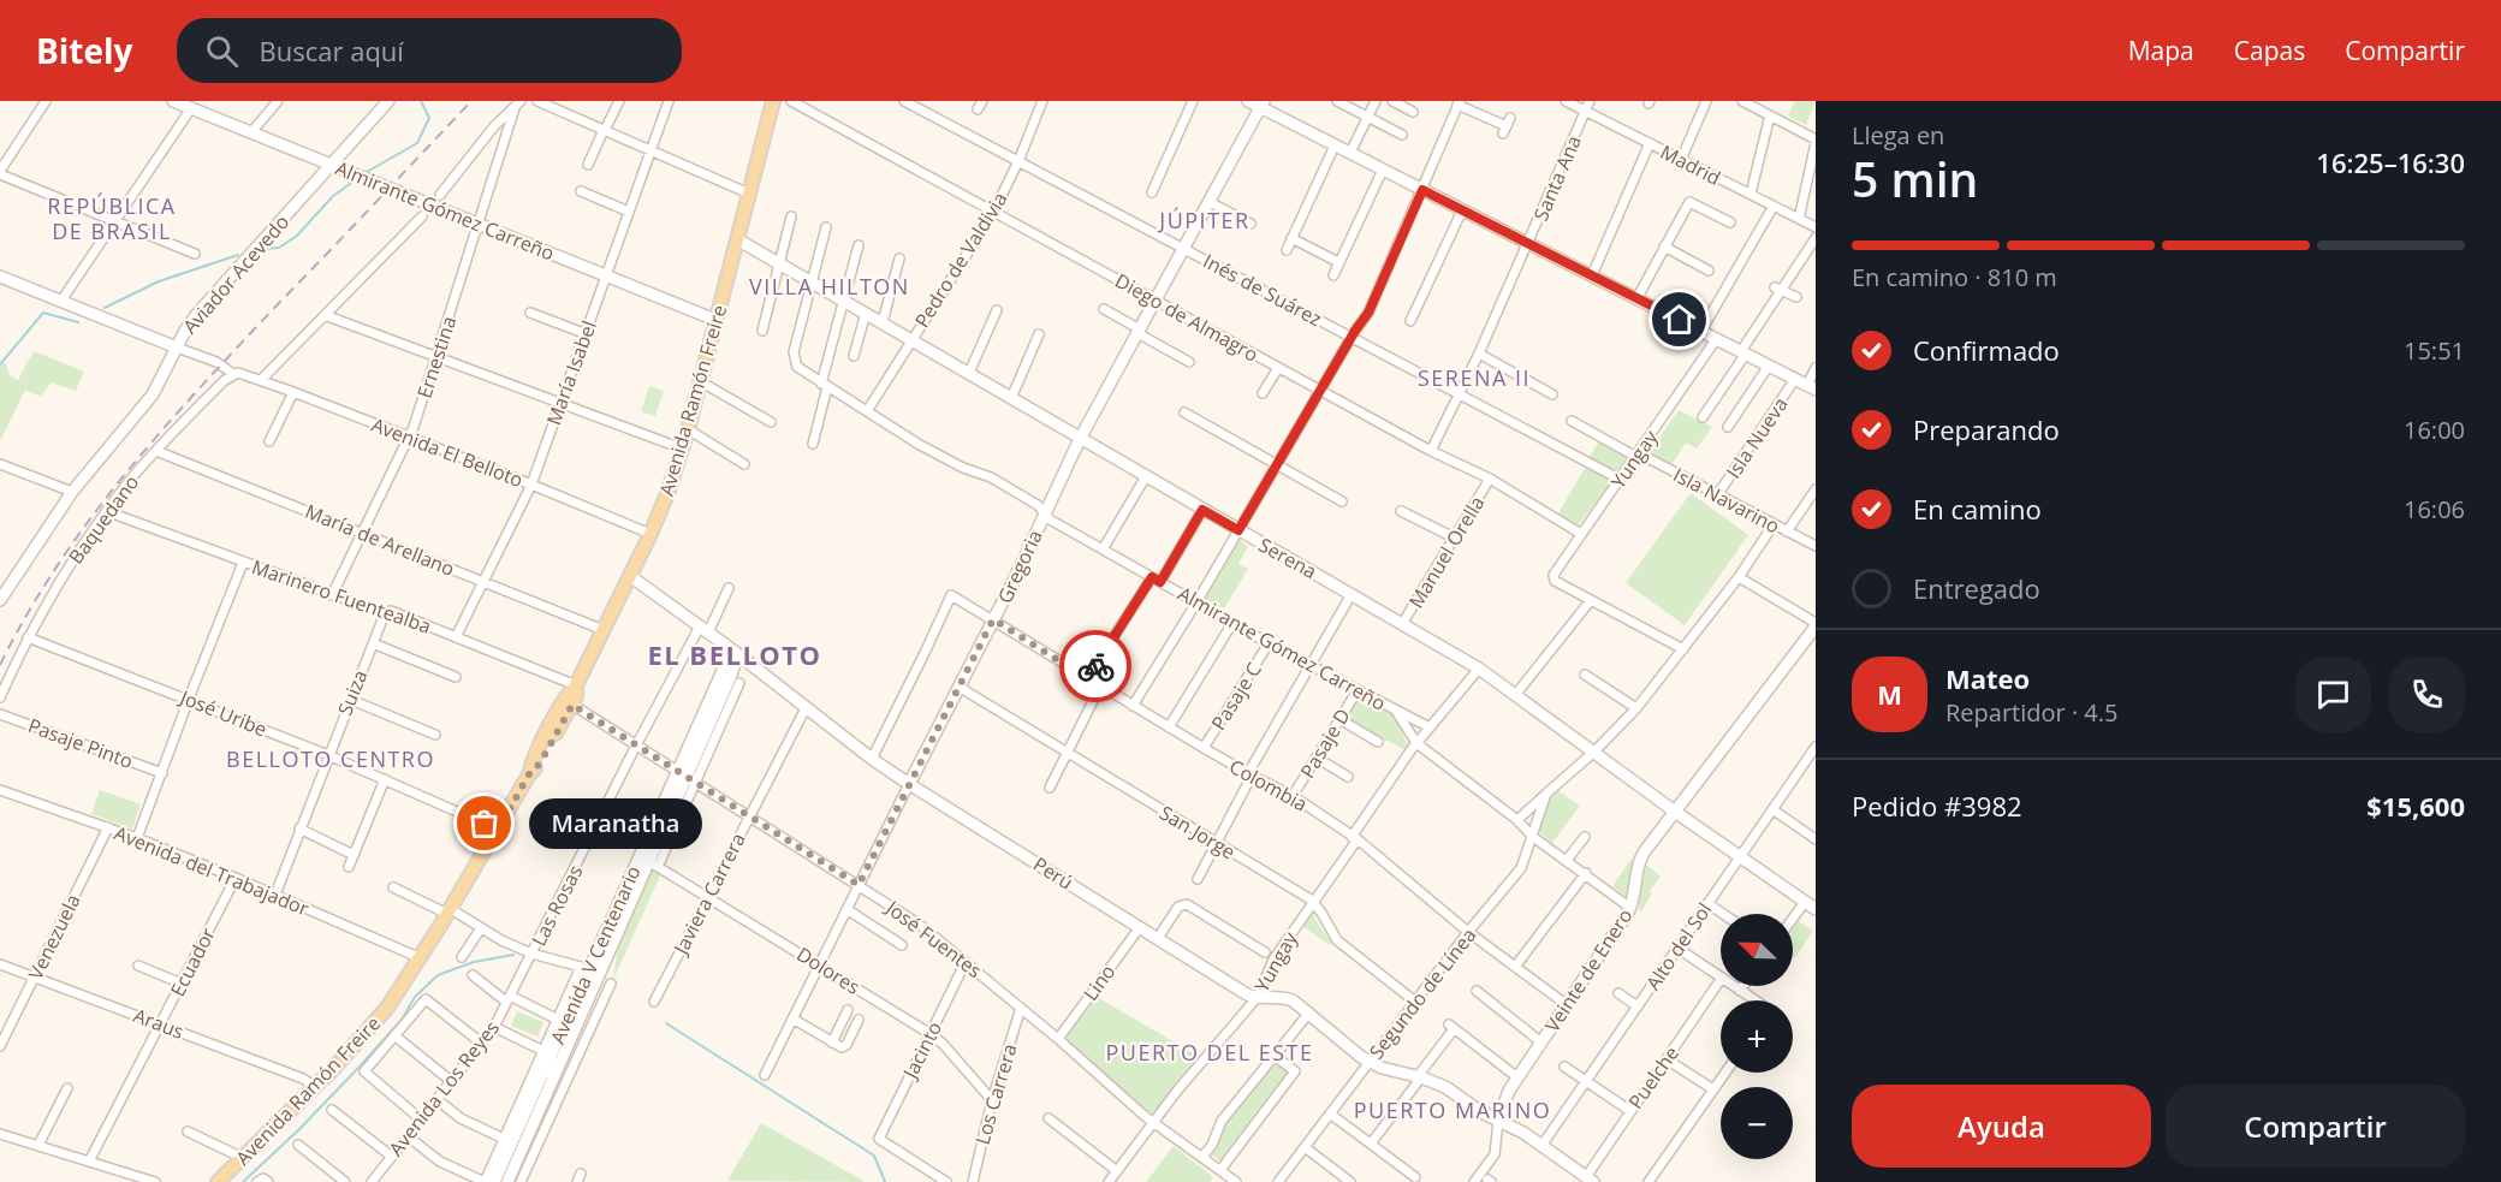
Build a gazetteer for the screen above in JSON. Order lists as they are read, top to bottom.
{
  "streets": {
    "main road": ["Avenida Ramón Freire"],
    "street": [
      "Madrid",
      "Santa Ana",
      "Almirante Gómez Carreño",
      "Pedro de Valdivia",
      "Aviador Acevedo",
      "Inés de Suárez",
      "Diego de Almagro",
      "Ernestina",
      "María Isabel",
      "Isla Nueva",
      "Avenida El Belloto",
      "Yungay",
      "Isla Navarino",
      "Baquedano",
      "María de Arellano",
      "Manuel Orella",
      "Serena",
      "Gregoria",
      "Marinero Fuentealba",
      "Suiza",
      "Pasaje C",
      "José Uribe",
      "Pasaje Pinto",
      "Pasaje D",
      "Colombia",
      "San Jorge",
      "Avenida del Trabajador",
      "Perú",
      "Javiera Carrera",
      "Las Rosas",
      "Venezuela",
      "José Fuentes",
      "Alto del Sol",
      "Avenida V Centenario",
      "Ecuador",
      "Dolores",
      "Veinte de Enero",
      "Lino",
      "Segundo de Línea",
      "Araus",
      "Jacinto",
      "Puelche",
      "Avenida Los Reyes",
      "Los Carrera"
    ]
  },
  "crossings": [
    ["Madrid", "Santa Ana"],
    ["Santa Ana", "Inés de Suárez"],
    ["Santa Ana", "Diego de Almagro"],
    ["Almirante Gómez Carreño", "Pedro de Valdivia"],
    ["Almirante Gómez Carreño", "Aviador Acevedo"],
    ["Almirante Gómez Carreño", "Ernestina"],
    ["Almirante Gómez Carreño", "María Isabel"],
    ["Almirante Gómez Carreño", "Avenida Ramón Freire"],
    ["Almirante Gómez Carreño", "Yungay"],
    ["Almirante Gómez Carreño", "Serena"],
    ["Almirante Gómez Carreño", "Gregoria"],
    ["Almirante Gómez Carreño", "Pasaje C"],
    ["Almirante Gómez Carreño", "Pasaje D"],
    ["Almirante Gómez Carreño", "Veinte de Enero"],
    ["Almirante Gómez Carreño", "Segundo de Línea"],
    ["Pedro de Valdivia", "Inés de Suárez"],
    ["Pedro de Valdivia", "Diego de Almagro"],
    ["Pedro de Valdivia", "Serena"],
    ["Aviador Acevedo", "Avenida El Belloto"],
    ["Inés de Suárez", "Yungay"],
    ["Inés de Suárez", "Gregoria"],
    ["Diego de Almagro", "Yungay"],
    ["Diego de Almagro", "Manuel Orella"],
    ["Diego de Almagro", "Gregoria"],
    ["Ernestina", "Avenida El Belloto"],
    ["Ernestina", "María de Arellano"],
    ["Ernestina", "Marinero Fuentealba"],
    ["María Isabel", "Avenida El Belloto"],
    ["María Isabel", "María de Arellano"],
    ["María Isabel", "Marinero Fuentealba"],
    ["Avenida Ramón Freire", "Avenida El Belloto"],
    ["Avenida Ramón Freire", "María de Arellano"],
    ["Avenida Ramón Freire", "Serena"],
    ["Avenida Ramón Freire", "Marinero Fuentealba"],
    ["Avenida Ramón Freire", "José Uribe"],
    ["Avenida Ramón Freire", "Avenida del Trabajador"],
    ["Avenida Ramón Freire", "Perú"],
    ["Avenida Ramón Freire", "José Fuentes"],
    ["Avenida Ramón Freire", "Araus"],
    ["Isla Nueva", "Isla Navarino"],
    ["Avenida El Belloto", "Baquedano"],
    ["Yungay", "Isla Navarino"],
    ["Yungay", "Serena"],
    ["Yungay", "Colombia"],
    ["Yungay", "San Jorge"],
    ["Yungay", "Perú"],
    ["Yungay", "José Fuentes"],
    ["Baquedano", "María de Arellano"],
    ["Baquedano", "Marinero Fuentealba"],
    ["Baquedano", "José Uribe"],
    ["Manuel Orella", "Serena"],
    ["Serena", "Gregoria"],
    ["Serena", "Alto del Sol"],
    ["Serena", "Veinte de Enero"],
    ["Gregoria", "Colombia"],
    ["Gregoria", "San Jorge"],
    ["Gregoria", "Perú"],
    ["Gregoria", "José Fuentes"],
    ["Gregoria", "Dolores"],
    ["Marinero Fuentealba", "Suiza"],
    ["Marinero Fuentealba", "José Fuentes"],
    ["Suiza", "José Uribe"],
    ["Suiza", "Avenida del Trabajador"],
    ["Pasaje C", "Colombia"],
    ["Pasaje D", "Colombia"],
    ["Colombia", "Perú"],
    ["Colombia", "Veinte de Enero"],
    ["Colombia", "Segundo de Línea"],
    ["San Jorge", "Segundo de Línea"],
    ["Avenida del Trabajador", "Venezuela"],
    ["Avenida del Trabajador", "Ecuador"],
    ["Perú", "Javiera Carrera"],
    ["Perú", "Las Rosas"],
    ["Perú", "Alto del Sol"],
    ["Perú", "Avenida V Centenario"],
    ["Perú", "Veinte de Enero"],
    ["Perú", "Lino"],
    ["Perú", "Segundo de Línea"],
    ["Perú", "Puelche"],
    ["Javiera Carrera", "José Fuentes"],
    ["Javiera Carrera", "Dolores"],
    ["Las Rosas", "José Fuentes"],
    ["Las Rosas", "Avenida Los Reyes"],
    ["Venezuela", "Araus"],
    ["José Fuentes", "Avenida V Centenario"],
    ["José Fuentes", "Lino"],
    ["José Fuentes", "Jacinto"],
    ["José Fuentes", "Los Carrera"],
    ["Avenida V Centenario", "Dolores"],
    ["Ecuador", "Araus"],
    ["Dolores", "Jacinto"],
    ["Dolores", "Los Carrera"]
  ],
  "districts": [
    "REPÚBLICA DE BRASIL",
    "JÚPITER",
    "VILLA HILTON",
    "SERENA II",
    "EL BELLOTO",
    "BELLOTO CENTRO",
    "PUERTO DEL ESTE",
    "PUERTO MARINO"
  ],
  "places": ["Maranatha"],
  "north": "top left",
  "page": {
    "header": "Bitely",
    "search": "Buscar aquí",
    "nav": ["Mapa", "Capas", "Compartir"],
    "heading": ["5 min", "Llega en", "16:25–16:30"],
    "panel": [
      "Mateo",
      "Repartidor · 4.5",
      "Pedido #3982",
      "$15,600"
    ],
    "bar": "En camino · 810 m",
    "list": [
      ["Confirmado", "15:51"],
      ["Preparando", "16:00"],
      ["En camino", "16:06"],
      "Entregado"
    ],
    "round": "M",
    "bubble": "Maranatha",
    "map_buttons": ["+", "−"],
    "buttons": ["Ayuda", "Compartir"]
  }
}
